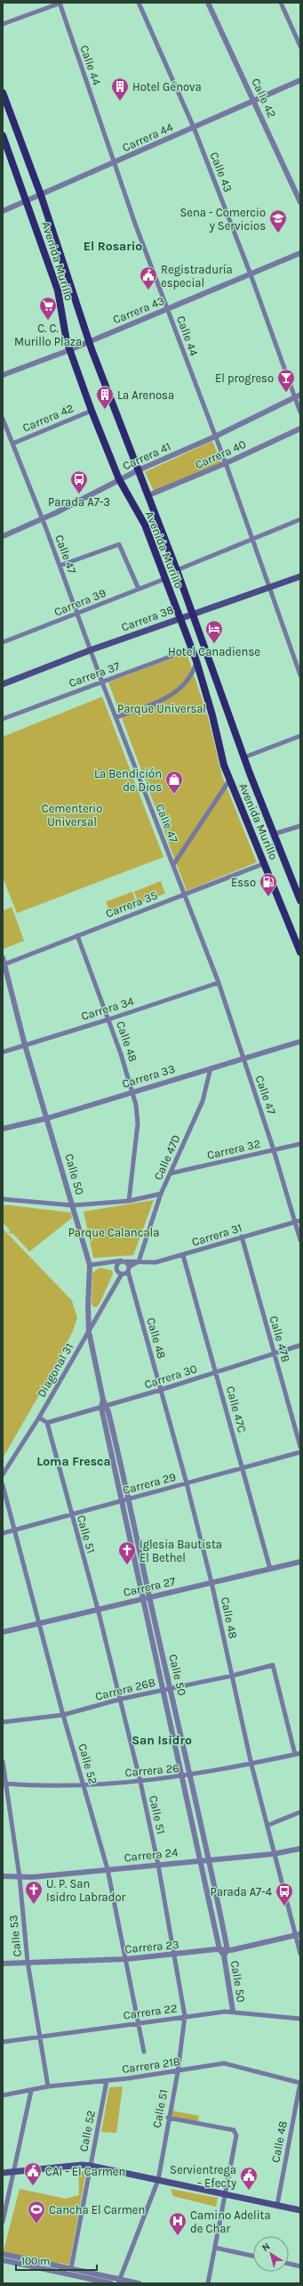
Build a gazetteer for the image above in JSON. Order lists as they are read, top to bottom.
{
  "streets": {
    "main road": ["Avenida Murillo", "Carrera 38"],
    "street": [
      "Calle 44",
      "Calle 42",
      "Carrera 44",
      "Calle 43",
      "Carrera 43",
      "Carrera 42",
      "Carrera 40",
      "Carrera 41",
      "Calle 47",
      "Carrera 39",
      "Carrera 37",
      "Carrera 35",
      "Carrera 34",
      "Calle 48",
      "Carrera 33",
      "Carrera 32",
      "Calle 47D",
      "Calle 50",
      "Carrera 31",
      "Calle 47B",
      "Diagonal 31",
      "Carrera 30",
      "Calle 47C",
      "Carrera 29",
      "Calle 51",
      "Carrera 27",
      "Carrera 26B",
      "Calle 52",
      "Carrera 26",
      "Carrera 24",
      "Calle 53",
      "Carrera 23",
      "Carrera 22",
      "Carrera 21B"
    ]
  },
  "crossings": [
    ["Calle 44", "Carrera 44"],
    ["Calle 44", "Carrera 43"],
    ["Calle 44", "Carrera 40"],
    ["Calle 44", "Carrera 41"],
    ["Calle 44", "Carrera 38"],
    ["Calle 42", "Carrera 44"],
    ["Carrera 44", "Calle 43"],
    ["Carrera 44", "Avenida Murillo"],
    ["Calle 43", "Carrera 43"],
    ["Calle 43", "Carrera 41"],
    ["Avenida Murillo", "Carrera 43"],
    ["Avenida Murillo", "Carrera 42"],
    ["Avenida Murillo", "Carrera 40"],
    ["Avenida Murillo", "Carrera 41"],
    ["Avenida Murillo", "Carrera 39"],
    ["Avenida Murillo", "Carrera 38"],
    ["Avenida Murillo", "Carrera 37"],
    ["Avenida Murillo", "Carrera 35"],
    ["Carrera 42", "Calle 47"],
    ["Carrera 41", "Calle 47"],
    ["Calle 47", "Carrera 39"],
    ["Calle 47", "Carrera 38"],
    ["Calle 47", "Carrera 37"],
    ["Calle 47", "Carrera 35"],
    ["Calle 47", "Carrera 34"],
    ["Calle 47", "Carrera 33"],
    ["Calle 47", "Carrera 32"],
    ["Calle 47", "Carrera 31"],
    ["Carrera 35", "Calle 48"],
    ["Carrera 35", "Calle 50"],
    ["Carrera 34", "Calle 48"],
    ["Carrera 34", "Calle 50"],
    ["Calle 48", "Carrera 33"],
    ["Calle 48", "Carrera 31"],
    ["Calle 48", "Diagonal 31"],
    ["Calle 48", "Carrera 30"],
    ["Calle 48", "Carrera 29"],
    ["Calle 48", "Carrera 27"],
    ["Calle 48", "Carrera 26B"],
    ["Calle 48", "Carrera 26"],
    ["Calle 48", "Carrera 24"],
    ["Calle 48", "Carrera 23"],
    ["Calle 48", "Carrera 21B"],
    ["Carrera 33", "Calle 47D"],
    ["Carrera 33", "Calle 50"],
    ["Carrera 32", "Calle 47D"],
    ["Calle 47D", "Carrera 31"],
    ["Calle 50", "Carrera 31"],
    ["Calle 50", "Diagonal 31"],
    ["Calle 50", "Carrera 30"],
    ["Calle 50", "Carrera 29"],
    ["Calle 50", "Carrera 27"],
    ["Calle 50", "Carrera 26B"],
    ["Calle 50", "Carrera 26"],
    ["Calle 50", "Carrera 24"],
    ["Calle 50", "Carrera 23"],
    ["Calle 50", "Carrera 22"],
    ["Carrera 31", "Calle 47B"],
    ["Carrera 31", "Calle 47C"],
    ["Calle 47B", "Carrera 30"],
    ["Carrera 30", "Calle 47C"],
    ["Carrera 30", "Calle 51"],
    ["Calle 47C", "Carrera 29"],
    ["Calle 47C", "Carrera 27"],
    ["Carrera 29", "Calle 51"],
    ["Carrera 29", "Calle 52"],
    ["Calle 51", "Carrera 27"],
    ["Calle 51", "Carrera 26B"],
    ["Calle 51", "Carrera 26"],
    ["Calle 51", "Carrera 24"],
    ["Calle 51", "Carrera 23"],
    ["Calle 51", "Carrera 22"],
    ["Calle 51", "Carrera 21B"],
    ["Carrera 27", "Calle 52"],
    ["Carrera 26B", "Calle 52"],
    ["Carrera 26B", "Carrera 26"],
    ["Calle 52", "Carrera 26"],
    ["Calle 52", "Carrera 24"],
    ["Calle 52", "Carrera 23"],
    ["Calle 52", "Carrera 22"],
    ["Calle 52", "Carrera 21B"],
    ["Carrera 26", "Calle 53"],
    ["Carrera 24", "Calle 53"],
    ["Calle 53", "Carrera 23"],
    ["Calle 53", "Carrera 22"],
    ["Calle 53", "Carrera 21B"]
  ],
  "districts": ["El Rosario", "Loma Fresca", "San Isidro"],
  "parks": ["Parque Universal", "Cementerio Universal", "Parque Calancala"],
  "places": {
    "building": ["Hotel Génova", "La Arenosa"],
    "school or university": ["Sena - Comercio y Servicios"],
    "public building": ["Registraduría especial", "CAI - El Carmen", "Servientrega - Efecty"],
    "supermarket": ["C. C. Murillo Plaza"],
    "bar": ["El progreso"],
    "bus stop": ["Parada A7-3", "Parada A7-4"],
    "hotel": ["Hotel Canadiense"],
    "shop": ["La Bendición de Dios"],
    "fuel station": ["Esso"],
    "church": ["Iglesia Bautista El Bethel", "U. P. San Isidro Labrador"],
    "sports": ["Cancha El Carmen"],
    "hospital": ["Camino Adelita de Char"]
  },
  "scale_bar": "100 m",
  "north": "top left"
}
